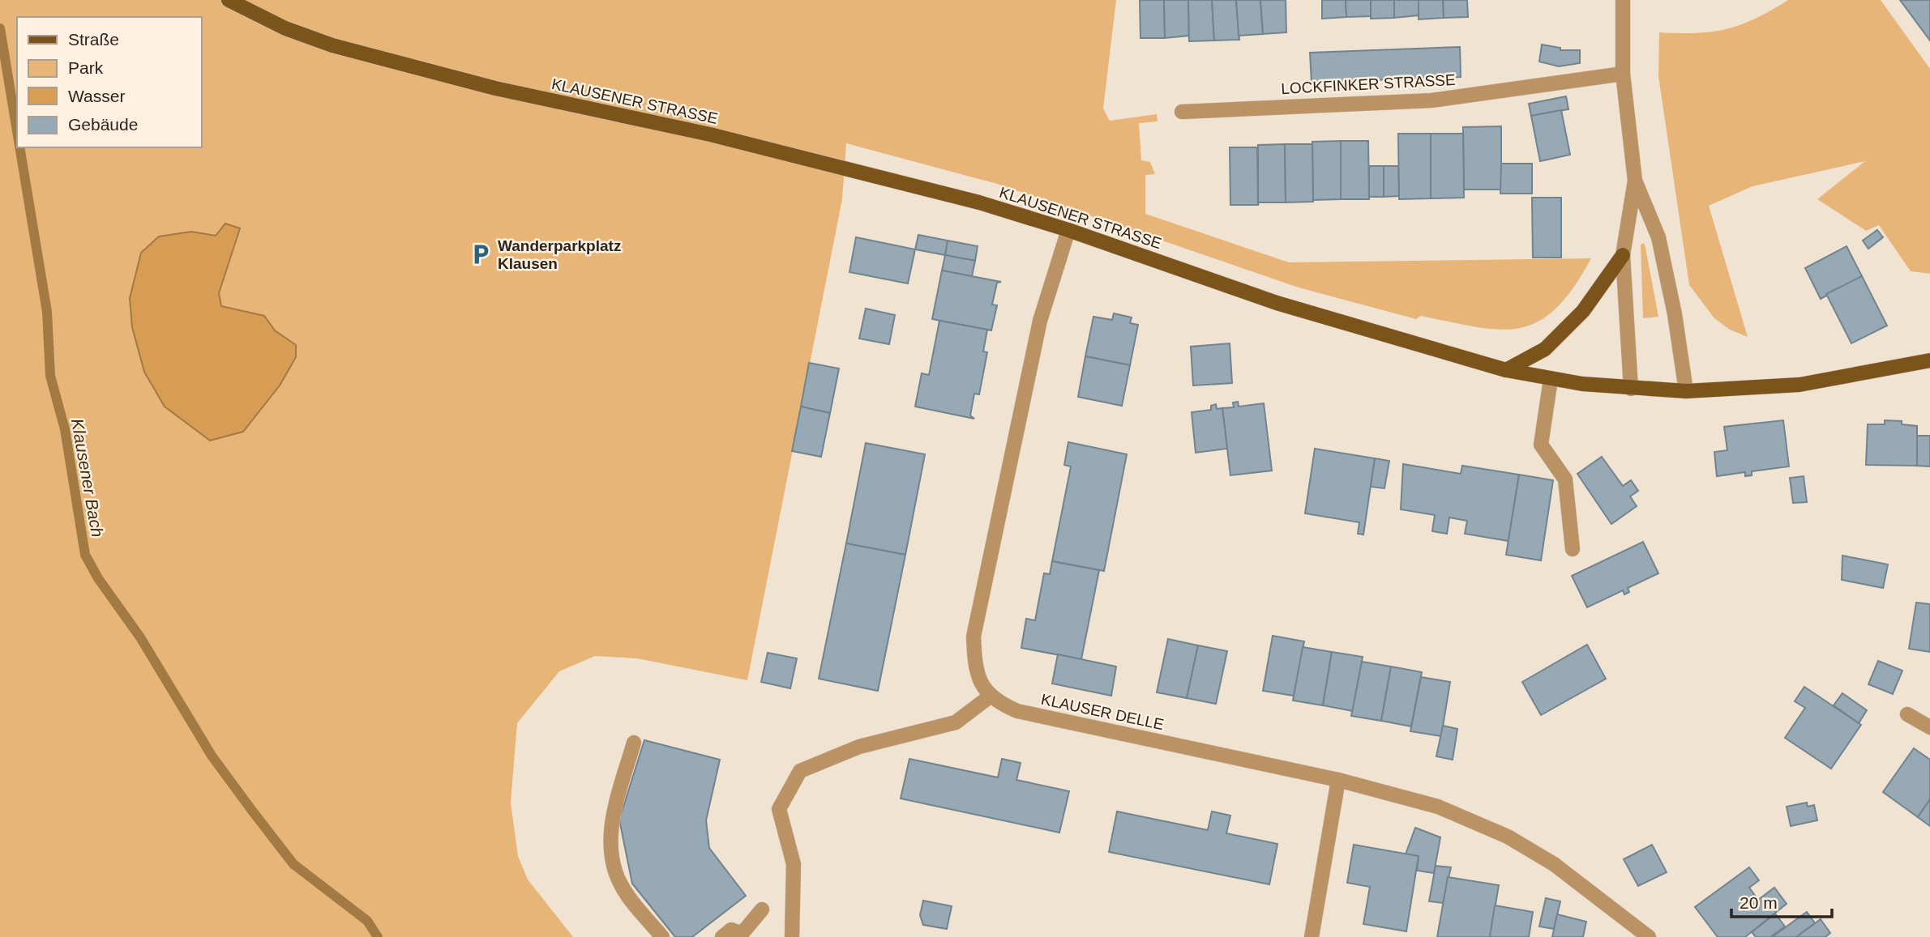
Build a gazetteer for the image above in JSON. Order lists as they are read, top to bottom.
{
  "streets": {
    "main road": ["KLAUSENER STRASSE"],
    "street": ["LOCKFINKER STRASSE", "KLAUSER DELLE"]
  },
  "water": ["Klausener Bach"],
  "places": {
    "parking": ["Wanderparkplatz Klausen"]
  },
  "legend": [
    "Straße",
    "Park",
    "Wasser",
    "Gebäude"
  ],
  "scale_bar": "20 m"
}
